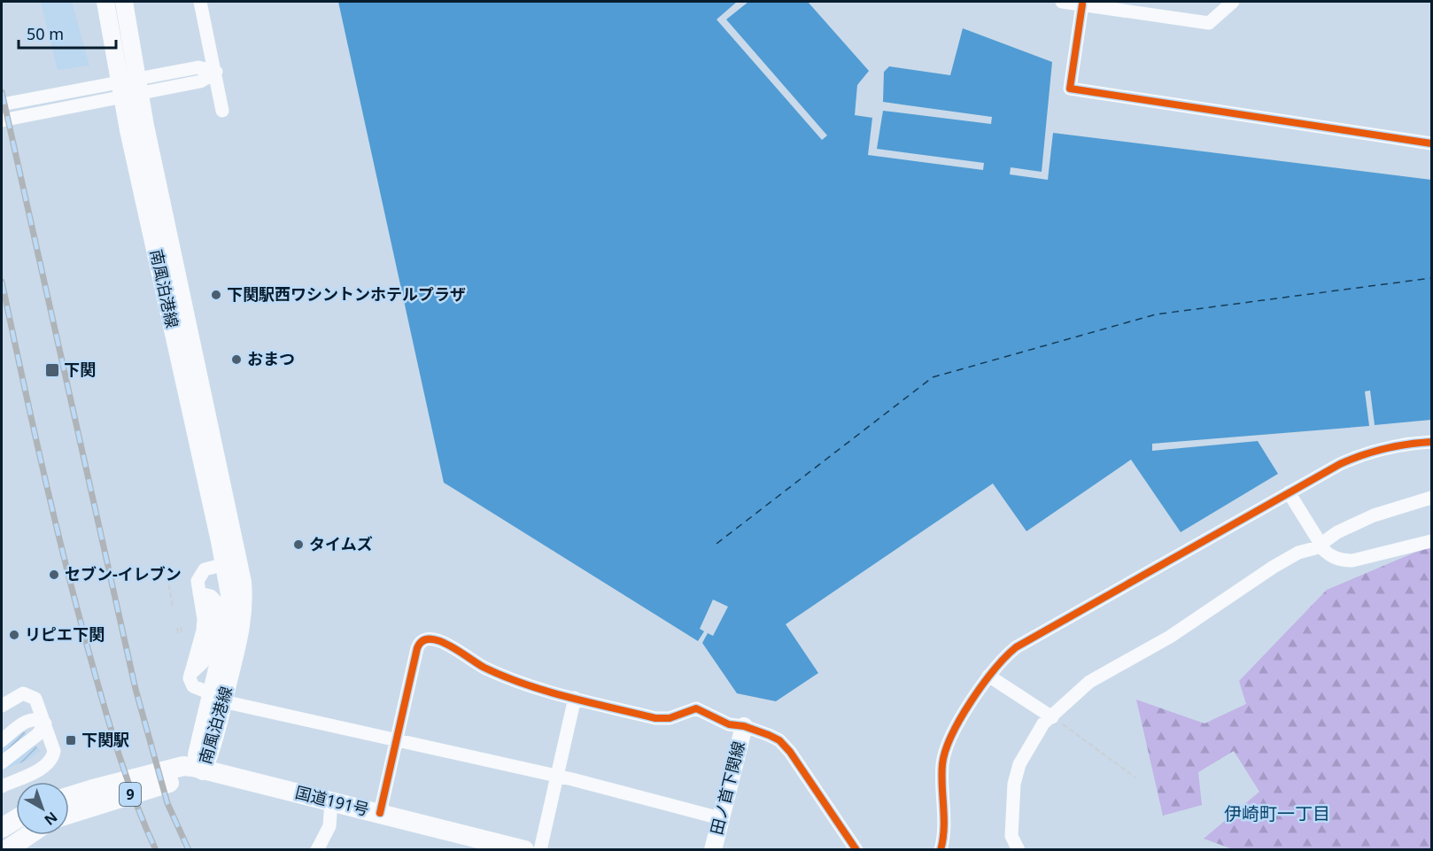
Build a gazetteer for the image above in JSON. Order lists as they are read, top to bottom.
{
  "streets": {
    "highway": ["9", "国道191号"],
    "main road": ["南風泊港線", "田ノ首下関線"]
  },
  "crossings": [
    ["南風泊港線", "9"],
    ["南風泊港線", "国道191号"],
    ["9", "国道191号"]
  ],
  "districts": ["伊崎町一丁目"],
  "places": {
    "other": [
      "下関駅西ワシントンホテルプラザ",
      "おまつ",
      "タイムズ",
      "セブン-イレブン",
      "リピエ下関"
    ],
    "transit": ["下関", "下関駅"]
  },
  "scale_bar": "50 m",
  "north": "bottom right"
}
